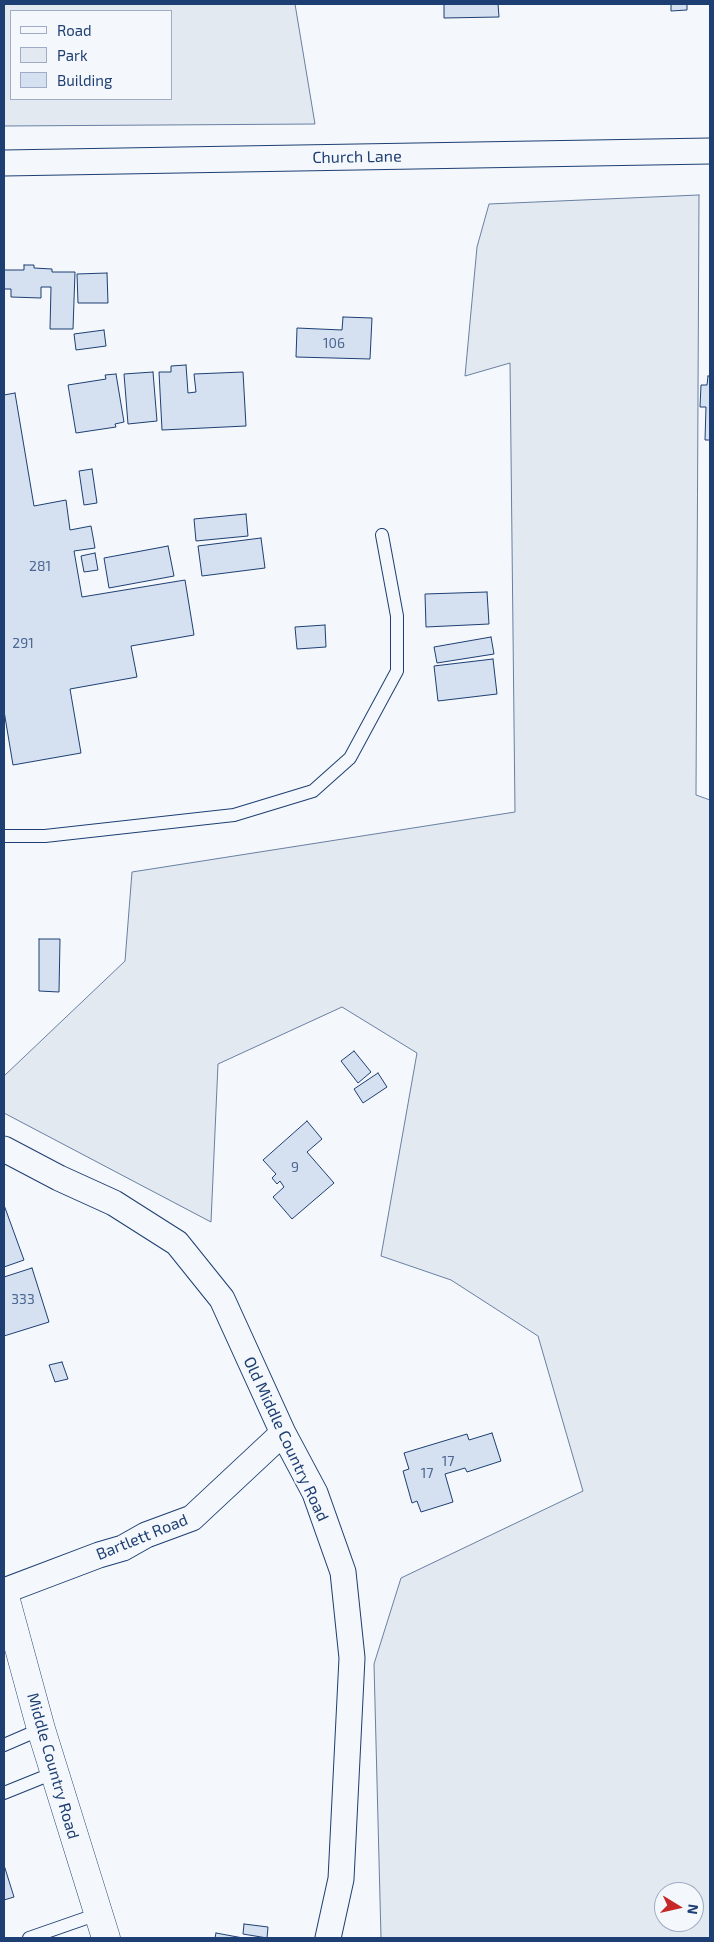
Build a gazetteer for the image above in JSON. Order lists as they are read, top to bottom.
{
  "streets": {
    "main road": ["Middle Country Road"],
    "street": ["Church Lane", "Old Middle Country Road", "Bartlett Road"]
  },
  "crossings": [
    ["Old Middle Country Road", "Bartlett Road"],
    ["Bartlett Road", "Middle Country Road"]
  ],
  "house_numbers": [
    "106",
    "281",
    "291",
    "9",
    "333",
    "17",
    "17"
  ],
  "legend": ["Road", "Park", "Building"],
  "north": "right"
}
